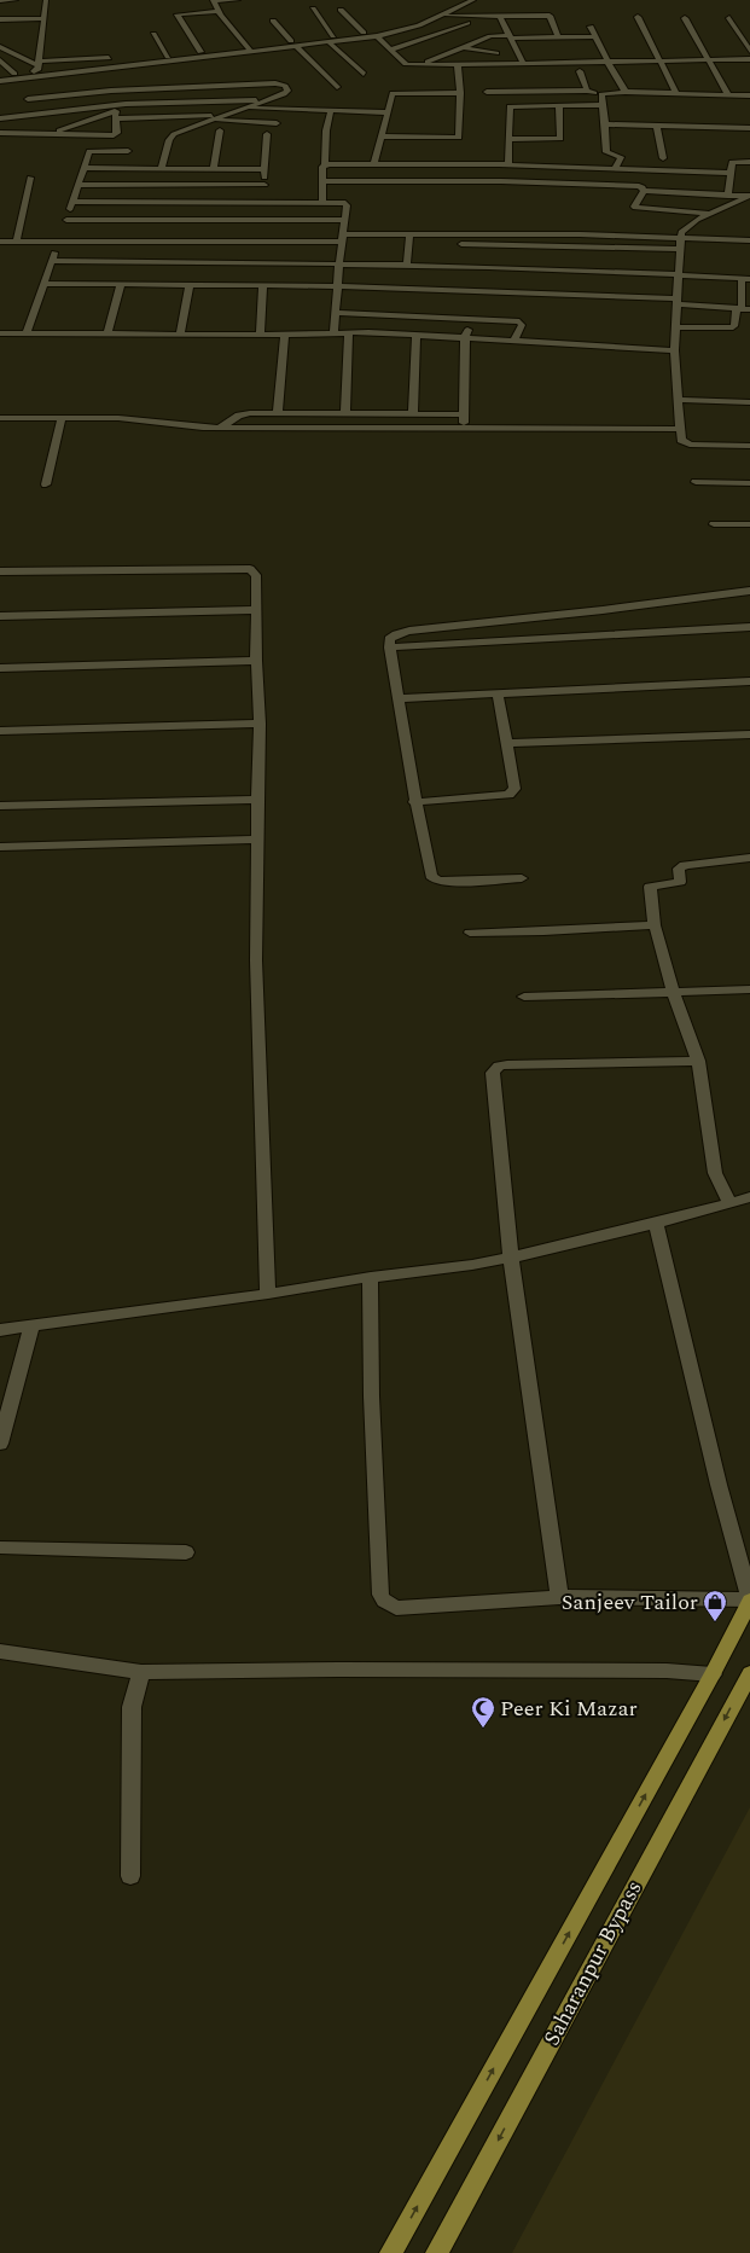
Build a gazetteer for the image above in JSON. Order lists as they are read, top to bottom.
{
  "streets": {
    "main road": ["Saharanpur Bypass"]
  },
  "places": {
    "shop": ["Sanjeev Tailor"],
    "mosque": ["Peer Ki Mazar"]
  }
}
